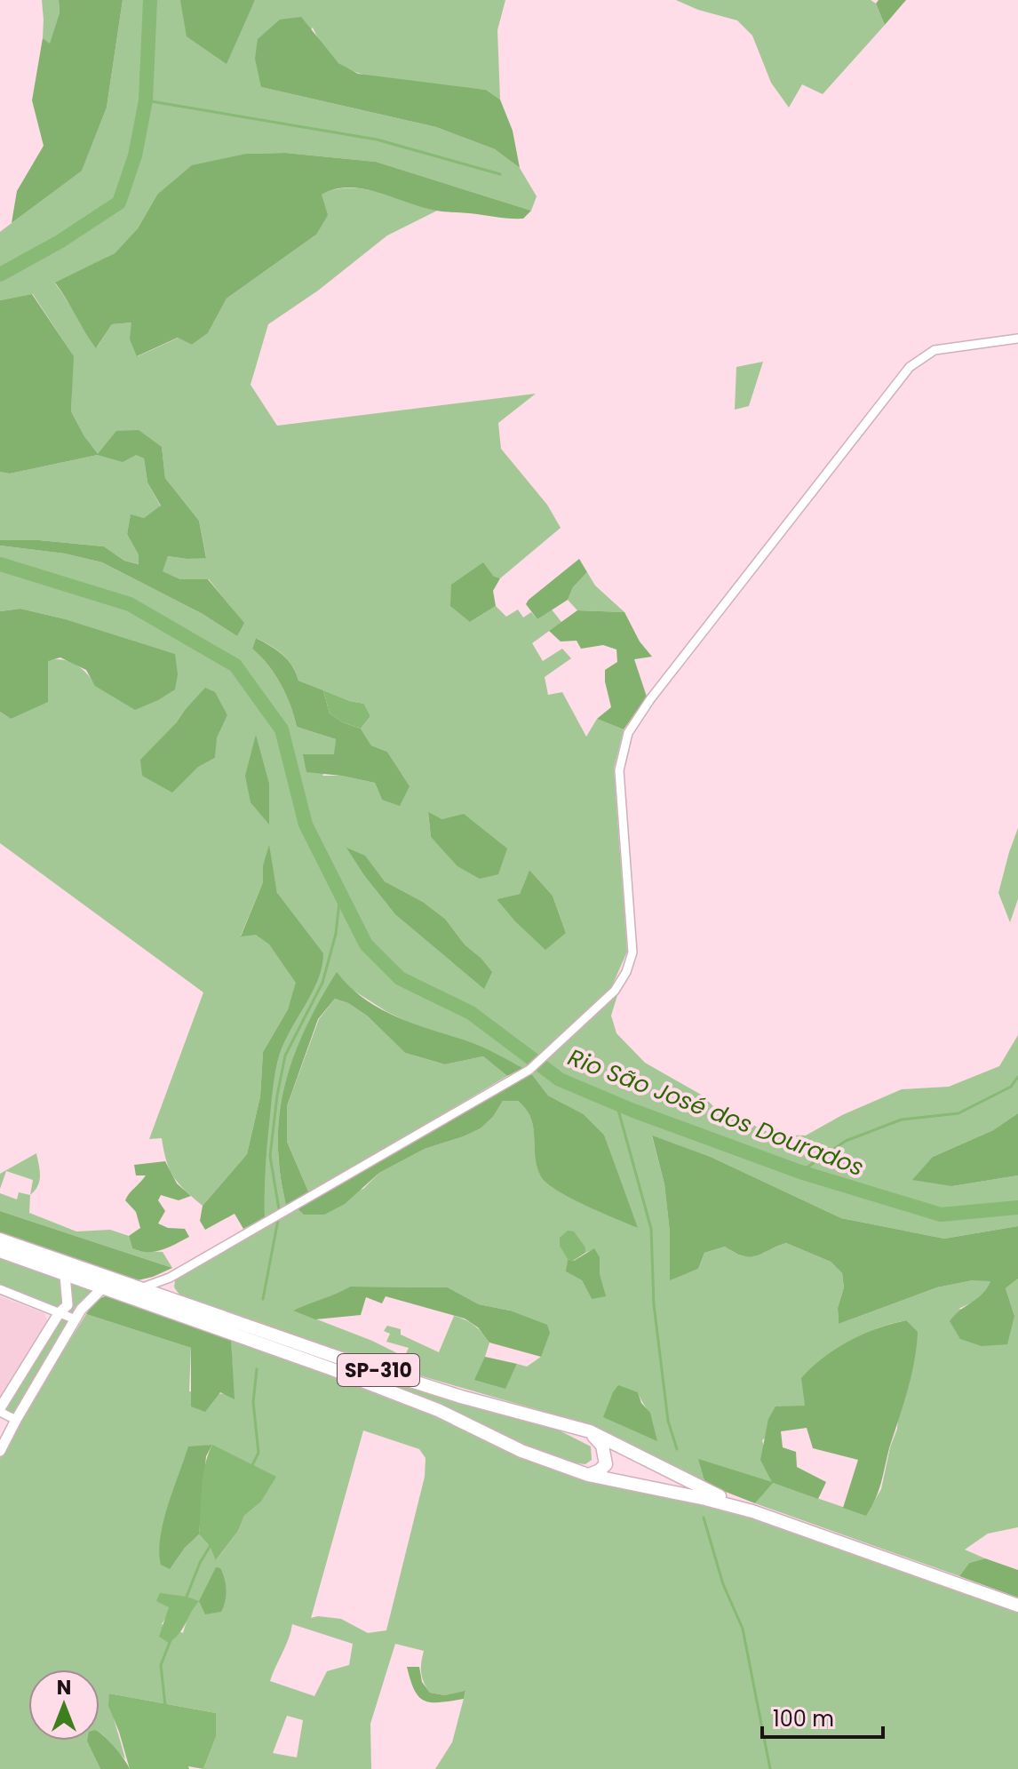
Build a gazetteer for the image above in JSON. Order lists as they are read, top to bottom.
{
  "streets": {
    "main road": ["SP-310"]
  },
  "water": ["Rio São José dos Dourados"],
  "scale_bar": "100 m",
  "north": "top"
}
